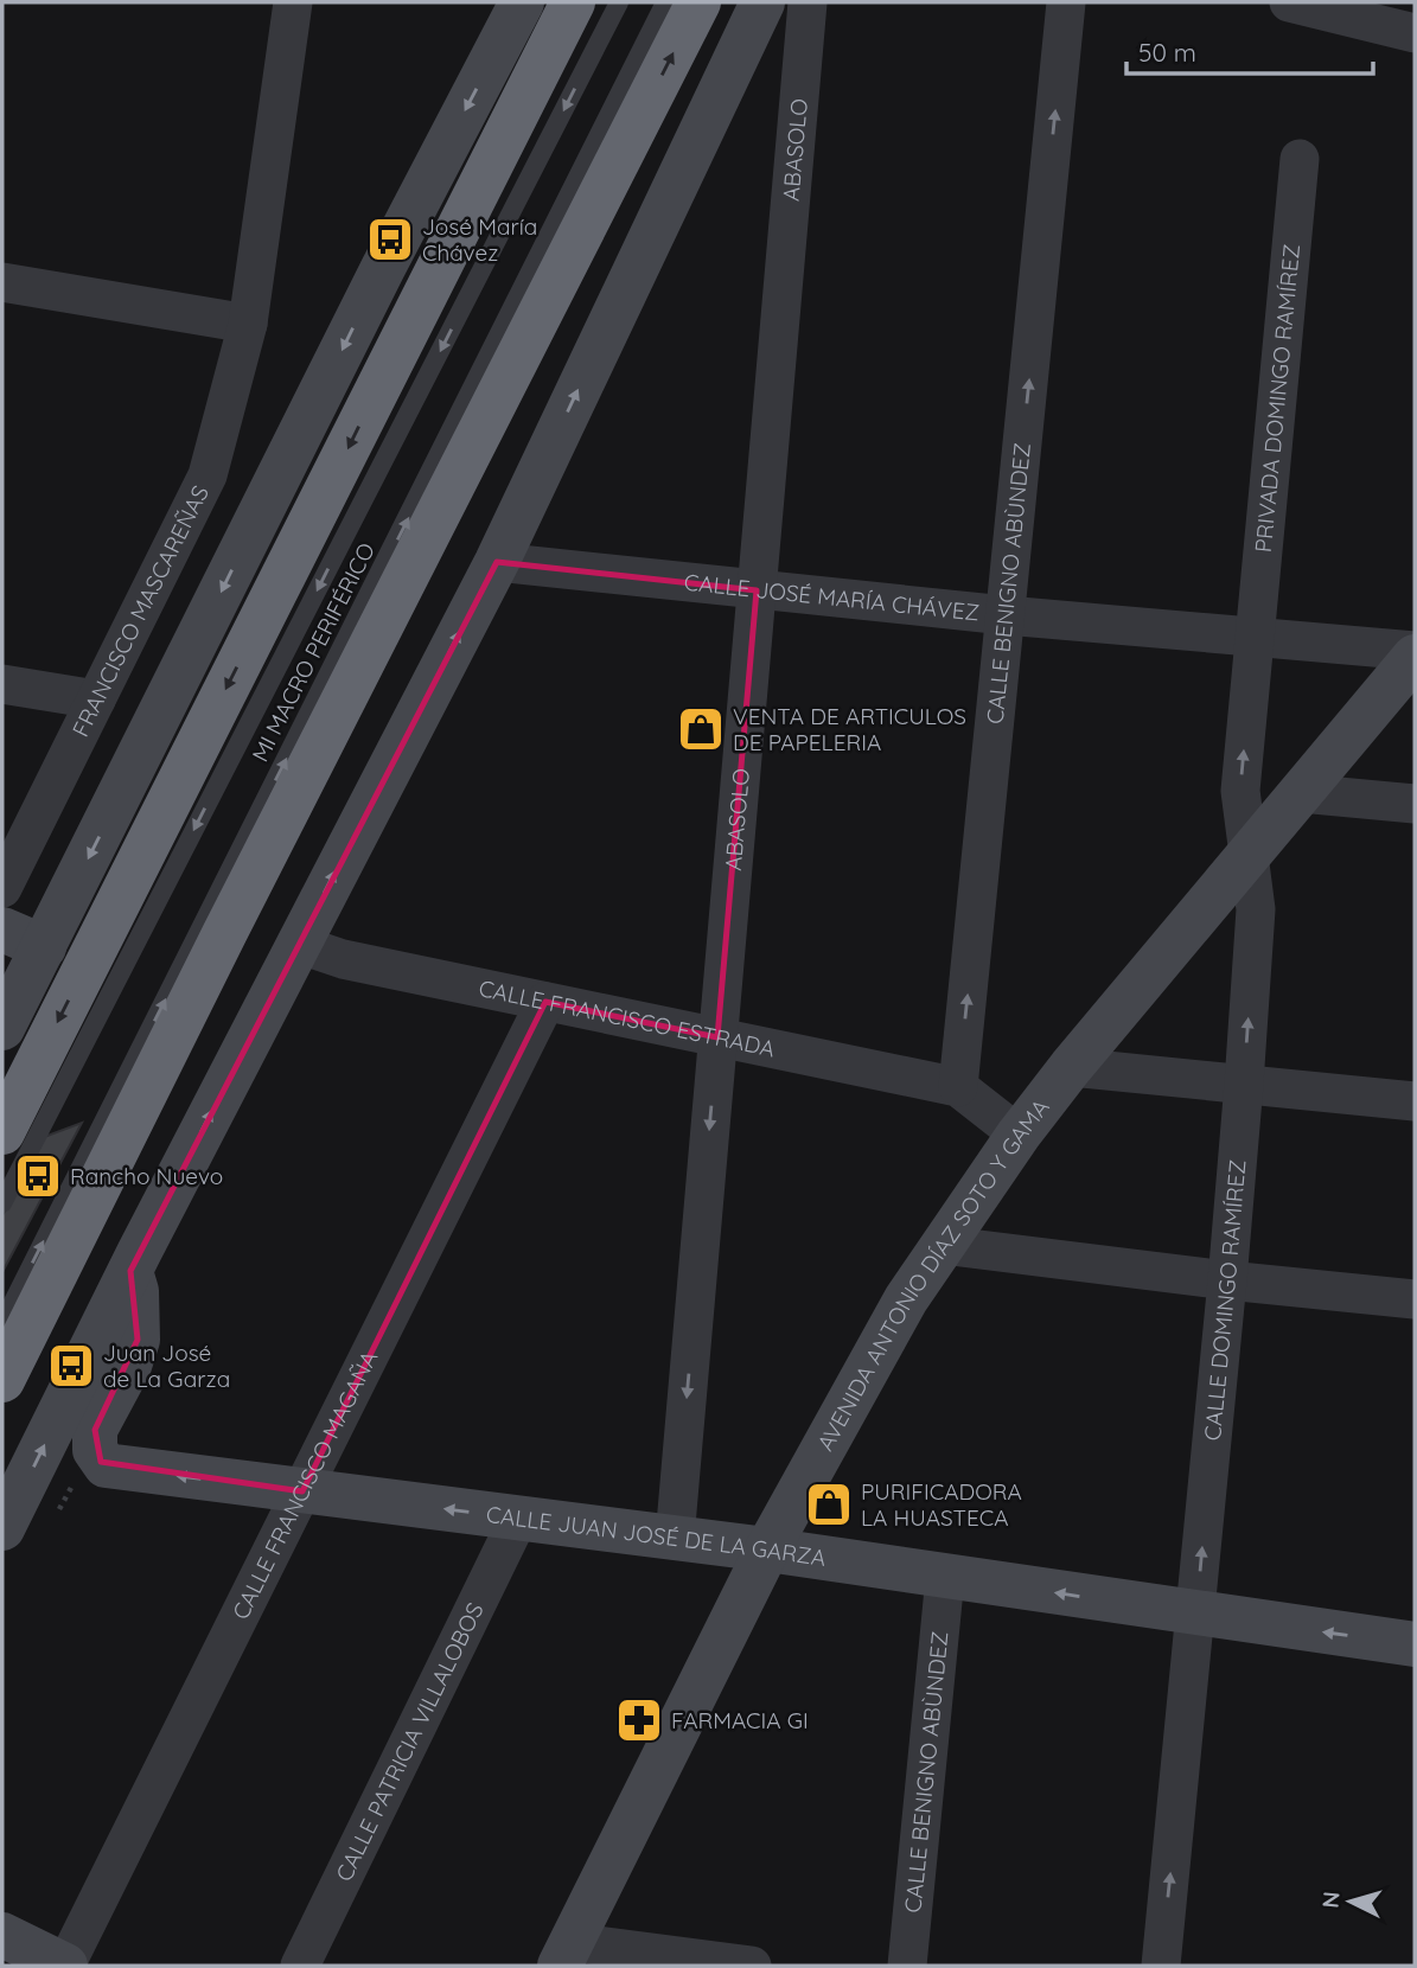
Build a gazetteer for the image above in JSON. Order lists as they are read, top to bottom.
{
  "streets": {
    "street": [
      "ABASOLO",
      "PRIVADA DOMINGO RAMÍREZ",
      "CALLE BENIGNO ABÙNDEZ",
      "CALLE JOSÉ MARÍA CHÁVEZ",
      "FRANCISCO MASCAREÑAS",
      "CALLE FRANCISCO ESTRADA",
      "AVENIDA ANTONIO DÍAZ SOTO Y GAMA",
      "CALLE DOMINGO RAMÍREZ",
      "CALLE FRANCISCO MAGAÑA",
      "CALLE JUAN JOSÉ DE LA GARZA",
      "CALLE PATRICIA VILLALOBOS"
    ],
    "lane": ["MI MACRO PERIFÉRICO"]
  },
  "crossings": [
    ["ABASOLO", "CALLE JOSÉ MARÍA CHÁVEZ"],
    ["ABASOLO", "CALLE FRANCISCO ESTRADA"],
    ["ABASOLO", "CALLE JUAN JOSÉ DE LA GARZA"],
    ["PRIVADA DOMINGO RAMÍREZ", "CALLE JOSÉ MARÍA CHÁVEZ"],
    ["PRIVADA DOMINGO RAMÍREZ", "CALLE DOMINGO RAMÍREZ"],
    ["CALLE BENIGNO ABÙNDEZ", "CALLE JOSÉ MARÍA CHÁVEZ"],
    ["CALLE BENIGNO ABÙNDEZ", "CALLE FRANCISCO ESTRADA"],
    ["CALLE BENIGNO ABÙNDEZ", "CALLE JUAN JOSÉ DE LA GARZA"],
    ["CALLE JOSÉ MARÍA CHÁVEZ", "CALLE DOMINGO RAMÍREZ"],
    ["CALLE FRANCISCO ESTRADA", "CALLE FRANCISCO MAGAÑA"],
    ["AVENIDA ANTONIO DÍAZ SOTO Y GAMA", "CALLE DOMINGO RAMÍREZ"],
    ["AVENIDA ANTONIO DÍAZ SOTO Y GAMA", "CALLE JUAN JOSÉ DE LA GARZA"],
    ["CALLE DOMINGO RAMÍREZ", "CALLE JUAN JOSÉ DE LA GARZA"],
    ["CALLE FRANCISCO MAGAÑA", "CALLE JUAN JOSÉ DE LA GARZA"],
    ["CALLE JUAN JOSÉ DE LA GARZA", "CALLE PATRICIA VILLALOBOS"]
  ],
  "one_way": ["CALLE BENIGNO ABÙNDEZ", "CALLE DOMINGO RAMÍREZ"],
  "places": {
    "bus stop": ["José María Chávez", "Rancho Nuevo", "Juan José de La Garza"],
    "shop": ["VENTA DE ARTICULOS DE PAPELERIA", "PURIFICADORA LA HUASTECA"],
    "pharmacy": ["FARMACIA GI"]
  },
  "scale_bar": "50 m",
  "north": "left"
}
